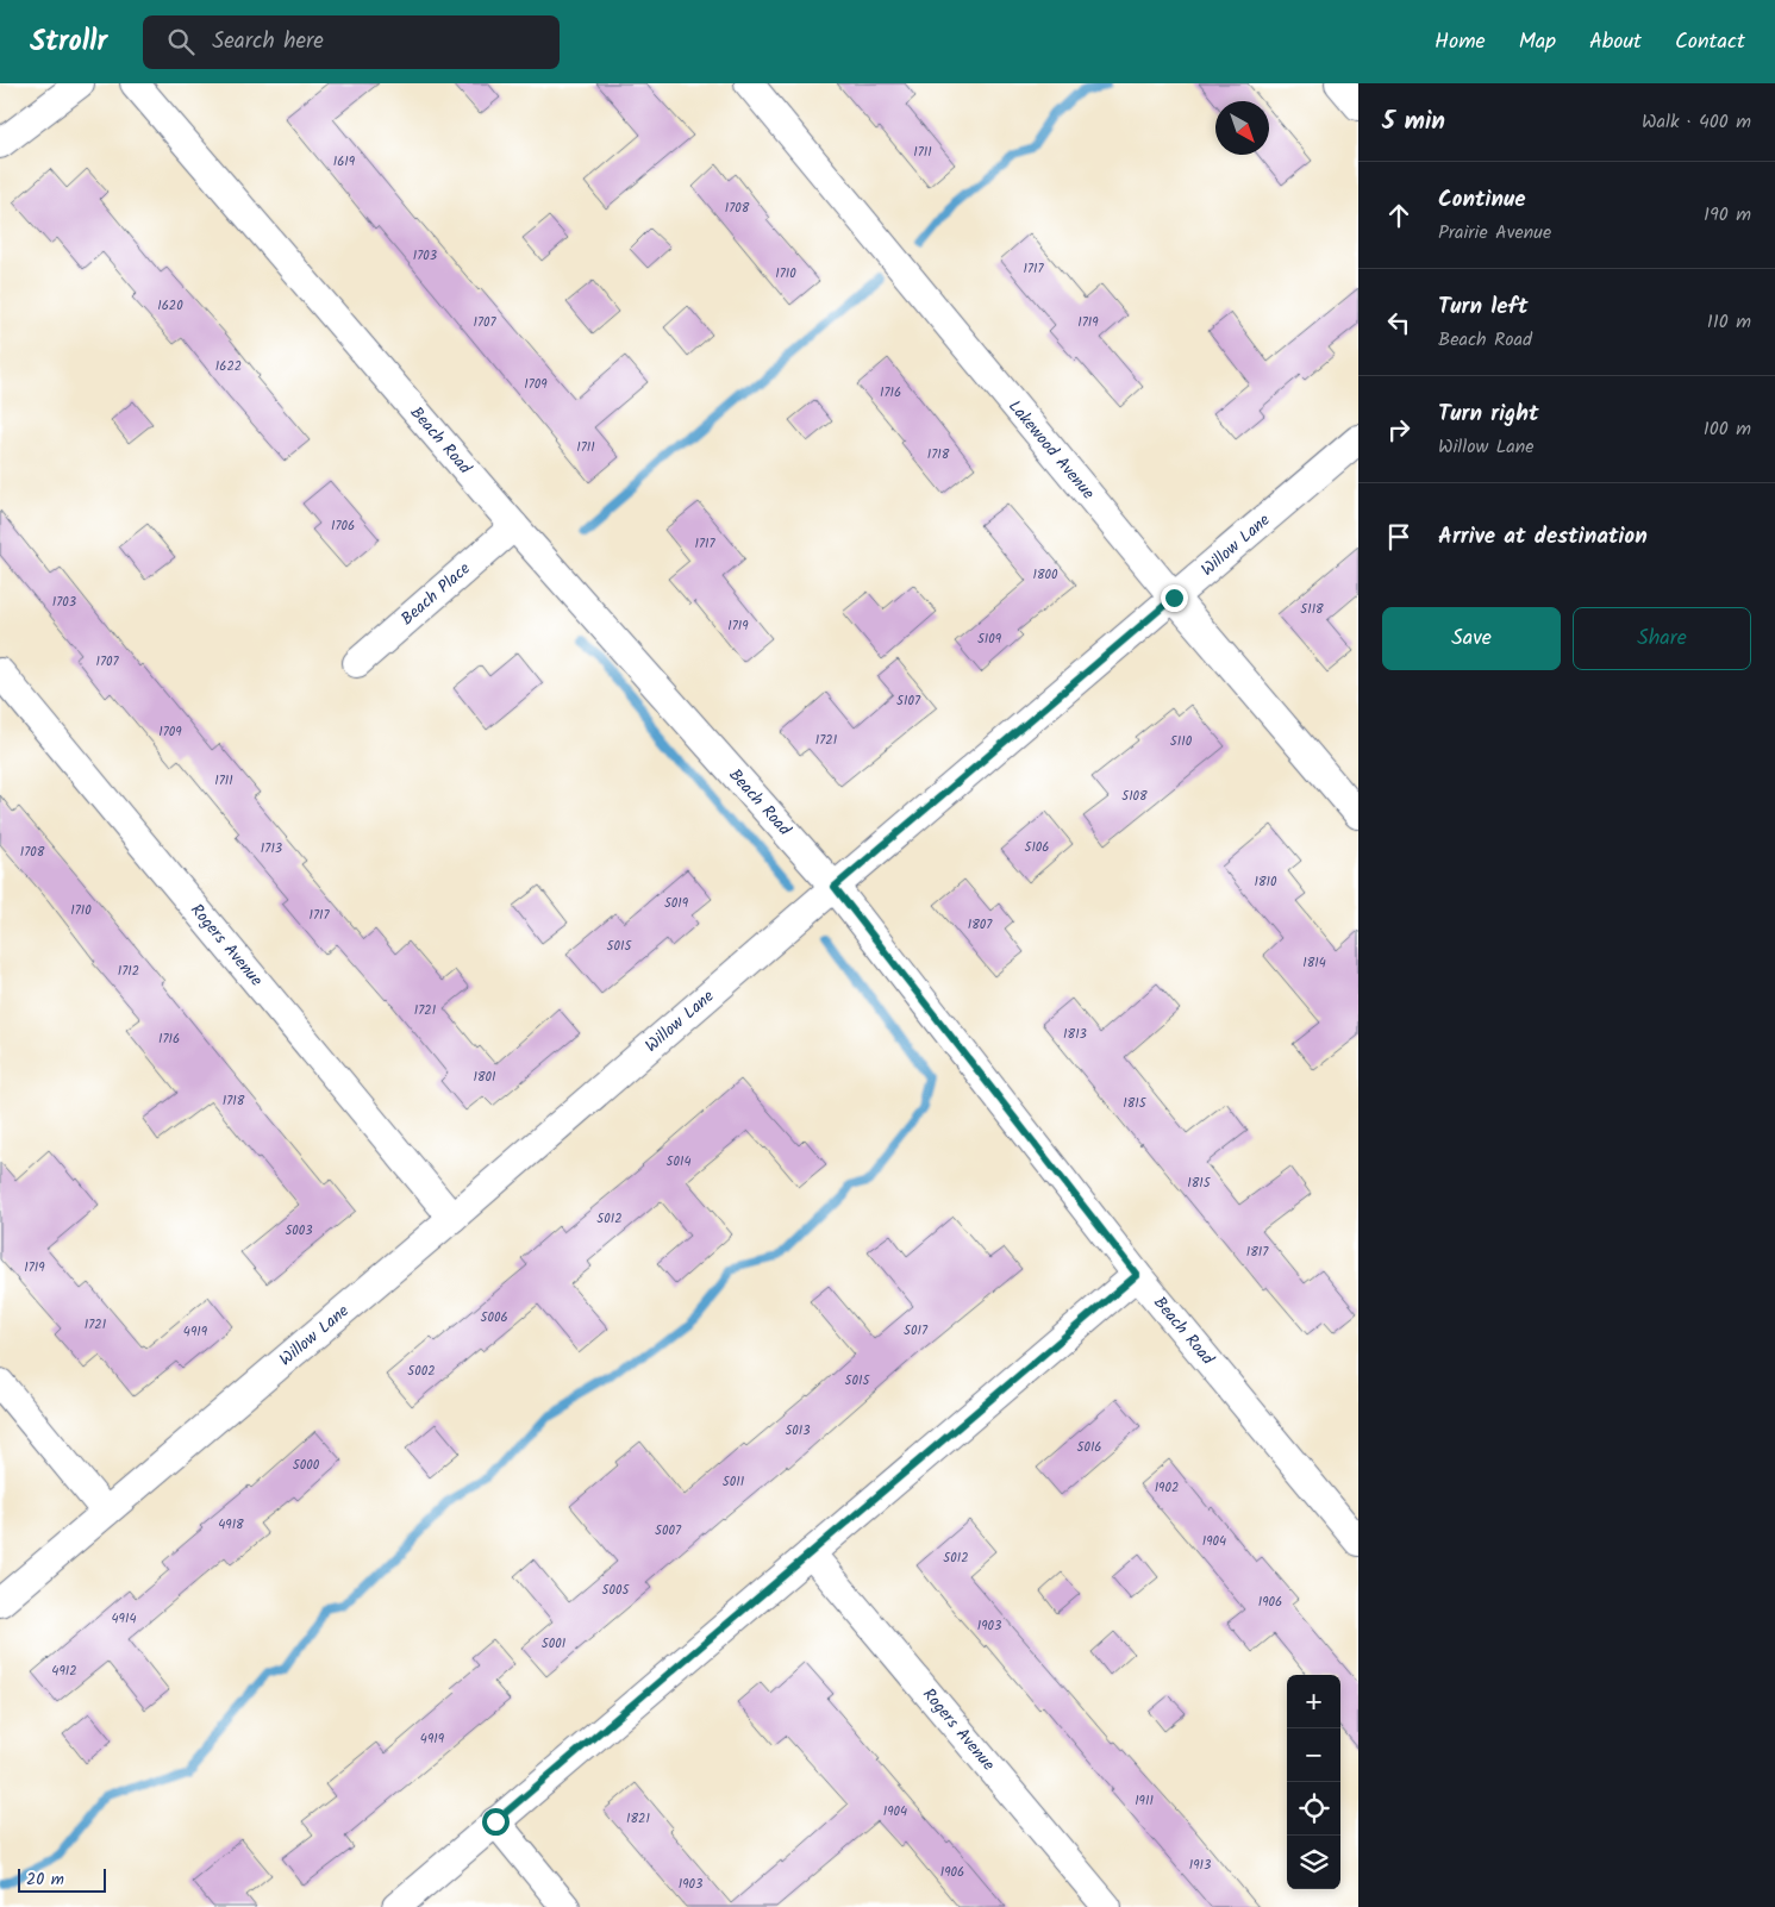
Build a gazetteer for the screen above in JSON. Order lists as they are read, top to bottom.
{
  "streets": {
    "street": [
      "Beach Road",
      "Lakewood Avenue",
      "Willow Lane",
      "Beach Place",
      "Rogers Avenue"
    ]
  },
  "crossings": [
    ["Beach Road", "Willow Lane"],
    ["Beach Road", "Beach Place"],
    ["Lakewood Avenue", "Willow Lane"],
    ["Willow Lane", "Rogers Avenue"]
  ],
  "house_numbers": [
    "1711",
    "1619",
    "1708",
    "1703",
    "1717",
    "1710",
    "1620",
    "1707",
    "1719",
    "1622",
    "1709",
    "1716",
    "1711",
    "1718",
    "1706",
    "1717",
    "1800",
    "1703",
    "5118",
    "1719",
    "5109",
    "1707",
    "5107",
    "1709",
    "1721",
    "5110",
    "1711",
    "5108",
    "5106",
    "1713",
    "1708",
    "1810",
    "5019",
    "1710",
    "1717",
    "1807",
    "5015",
    "1814",
    "1712",
    "1721",
    "1813",
    "1716",
    "1801",
    "1718",
    "1815",
    "5014",
    "1815",
    "5012",
    "5003",
    "1817",
    "1719",
    "5006",
    "1721",
    "5017",
    "4919",
    "5002",
    "5015",
    "5013",
    "5016",
    "5000",
    "5011",
    "1902",
    "4918",
    "5007",
    "1904",
    "5012",
    "5005",
    "1906",
    "4914",
    "1903",
    "5001",
    "4912",
    "4919",
    "1911",
    "1904",
    "1821",
    "1913",
    "1906",
    "1903"
  ],
  "scale_bar": "20 m",
  "north": "bottom right",
  "page": {
    "header": "Strollr",
    "search": "Search here",
    "nav": [
      "Home",
      "Map",
      "About",
      "Contact"
    ],
    "heading": ["5 min", "Walk · 400 m"],
    "list": [
      ["Continue", "Prairie Avenue", "190 m"],
      ["Turn left", "Beach Road", "110 m"],
      ["Turn right", "Willow Lane", "100 m"],
      "Arrive at destination"
    ],
    "buttons": ["Save", "Share"],
    "map_buttons": ["+", "−"],
    "scale": "20 m"
  }
}
